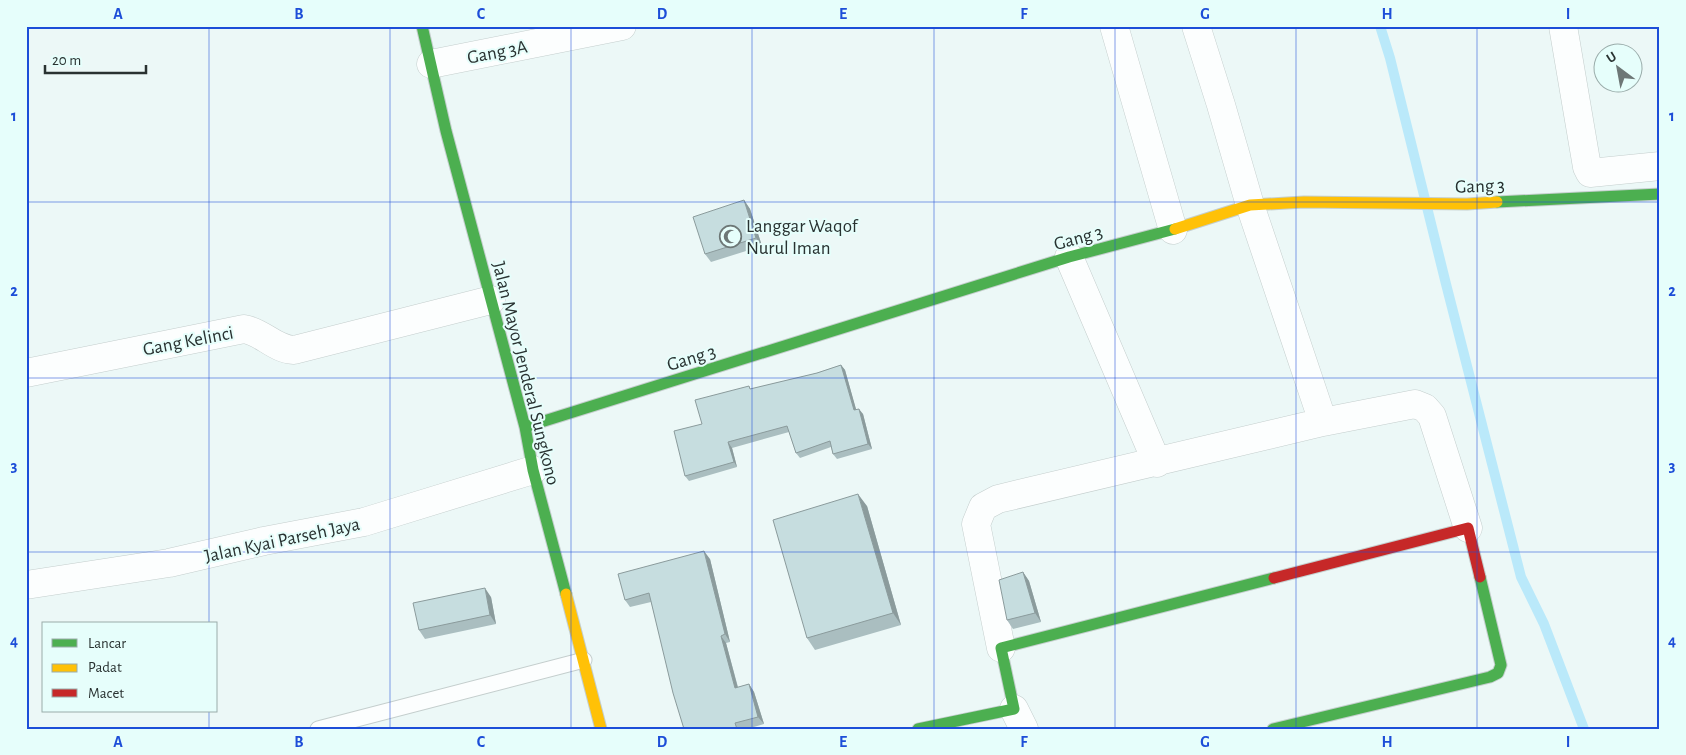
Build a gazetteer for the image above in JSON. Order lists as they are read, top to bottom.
{
  "streets": {
    "street": [
      "Gang 3A",
      "Gang 3",
      "Gang Kelinci",
      "Jalan Mayor Jenderal Sungkono",
      "Jalan Kyai Parseh Jaya"
    ]
  },
  "crossings": [
    ["Gang 3A", "Jalan Mayor Jenderal Sungkono"],
    ["Gang 3", "Jalan Mayor Jenderal Sungkono"],
    ["Gang Kelinci", "Jalan Mayor Jenderal Sungkono"],
    ["Jalan Mayor Jenderal Sungkono", "Jalan Kyai Parseh Jaya"]
  ],
  "places": {
    "mosque": ["Langgar Waqof Nurul Iman"]
  },
  "legend": ["Lancar", "Padat", "Macet"],
  "scale_bar": "20 m",
  "north": "top left",
  "grid": {
    "columns": [
      "A",
      "B",
      "C",
      "D",
      "E",
      "F",
      "G",
      "H",
      "I"
    ],
    "rows": [
      "1",
      "2",
      "3",
      "4"
    ]
  }
}
